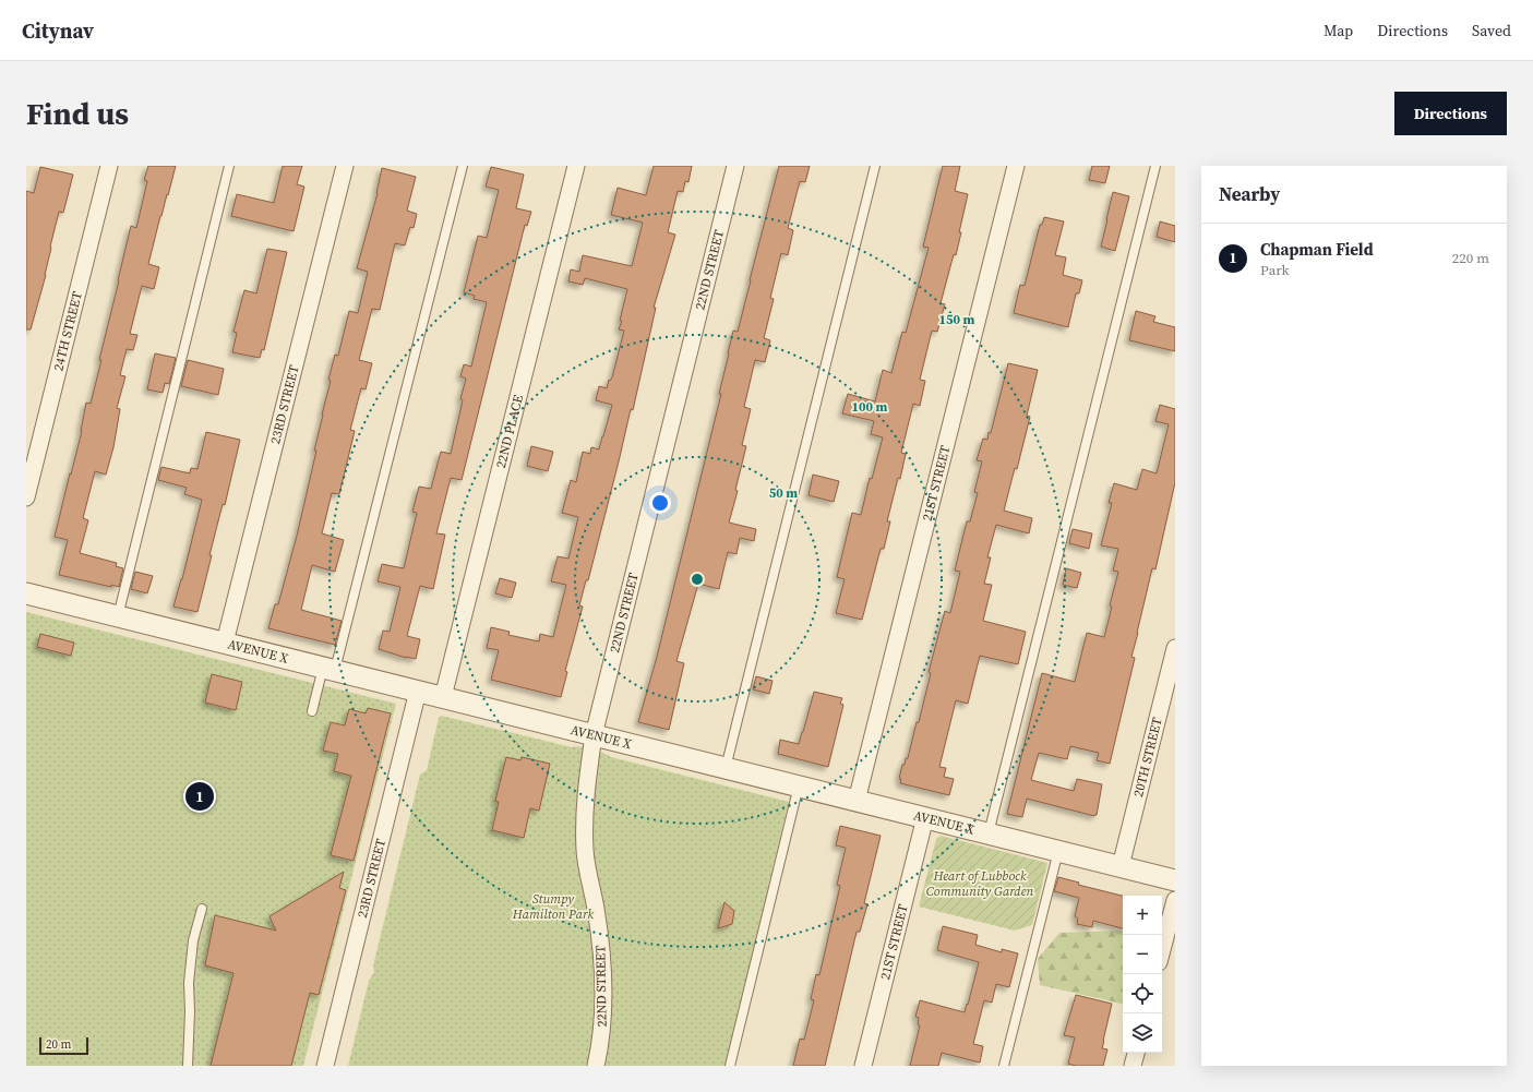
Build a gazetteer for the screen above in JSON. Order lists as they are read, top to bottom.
{
  "streets": {
    "street": [
      "22ND STREET",
      "24TH STREET",
      "23RD STREET",
      "22ND PLACE",
      "21ST STREET",
      "AVENUE X",
      "20TH STREET"
    ]
  },
  "crossings": [
    ["22ND STREET", "AVENUE X"],
    ["23RD STREET", "AVENUE X"],
    ["22ND PLACE", "AVENUE X"],
    ["21ST STREET", "AVENUE X"],
    ["AVENUE X", "20TH STREET"]
  ],
  "parks": ["Heart of Lubbock Community Garden", "Stumpy Hamilton Park"],
  "scale_bar": "20 m",
  "page": {
    "header": "Citynav",
    "nav": ["Map", "Directions", "Saved"],
    "buttons": "Directions",
    "title": "Find us",
    "heading": "Nearby",
    "list": [
      {
        "mark": "1",
        "name": "Chapman Field",
        "note": "Park",
        "value": "220 m"
      }
    ],
    "pins": "1",
    "map_buttons": ["+", "−"],
    "scale": "20 m"
  },
  "rings": ["150 m", "100 m", "50 m"]
}
